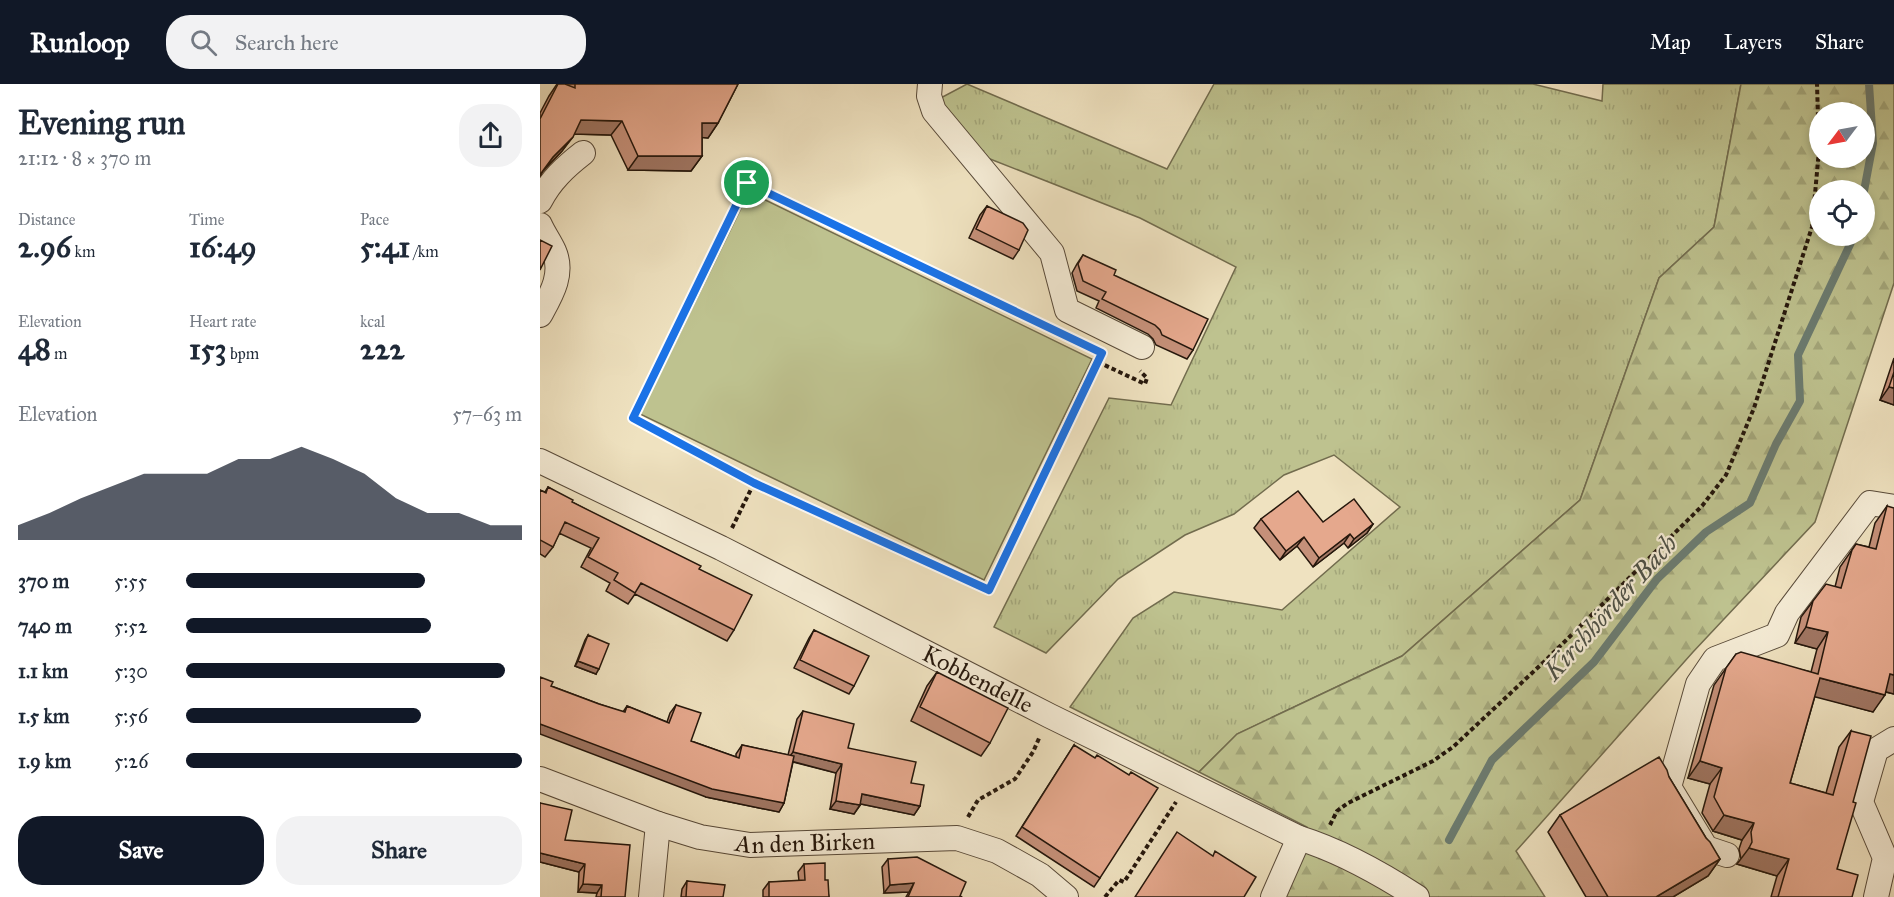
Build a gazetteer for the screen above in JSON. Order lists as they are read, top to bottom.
{
  "streets": {
    "street": ["Kobbendelle", "An den Birken"]
  },
  "water": ["Kirchhörder Bach"],
  "north": "bottom left",
  "page": {
    "header": "Runloop",
    "search": "Search here",
    "nav": ["Map", "Layers", "Share"],
    "heading": ["Evening run", "21:12 · 8 × 370 m"],
    "stats": [
      ["Distance", "2.96 km"],
      ["Time", "16:49"],
      ["Pace", "5:41 /km"],
      ["Elevation", "48 m"],
      ["Heart rate", "153 bpm"],
      ["kcal", "222"]
    ],
    "chart": ["Elevation", "57–63 m"],
    "list": [
      {
        "name": "370 m",
        "note": "5:55"
      },
      {
        "name": "740 m",
        "note": "5:52"
      },
      {
        "name": "1.1 km",
        "note": "5:30"
      },
      {
        "name": "1.5 km",
        "note": "5:56"
      },
      {
        "name": "1.9 km",
        "note": "5:26"
      }
    ],
    "buttons": ["Save", "Share"]
  }
}
